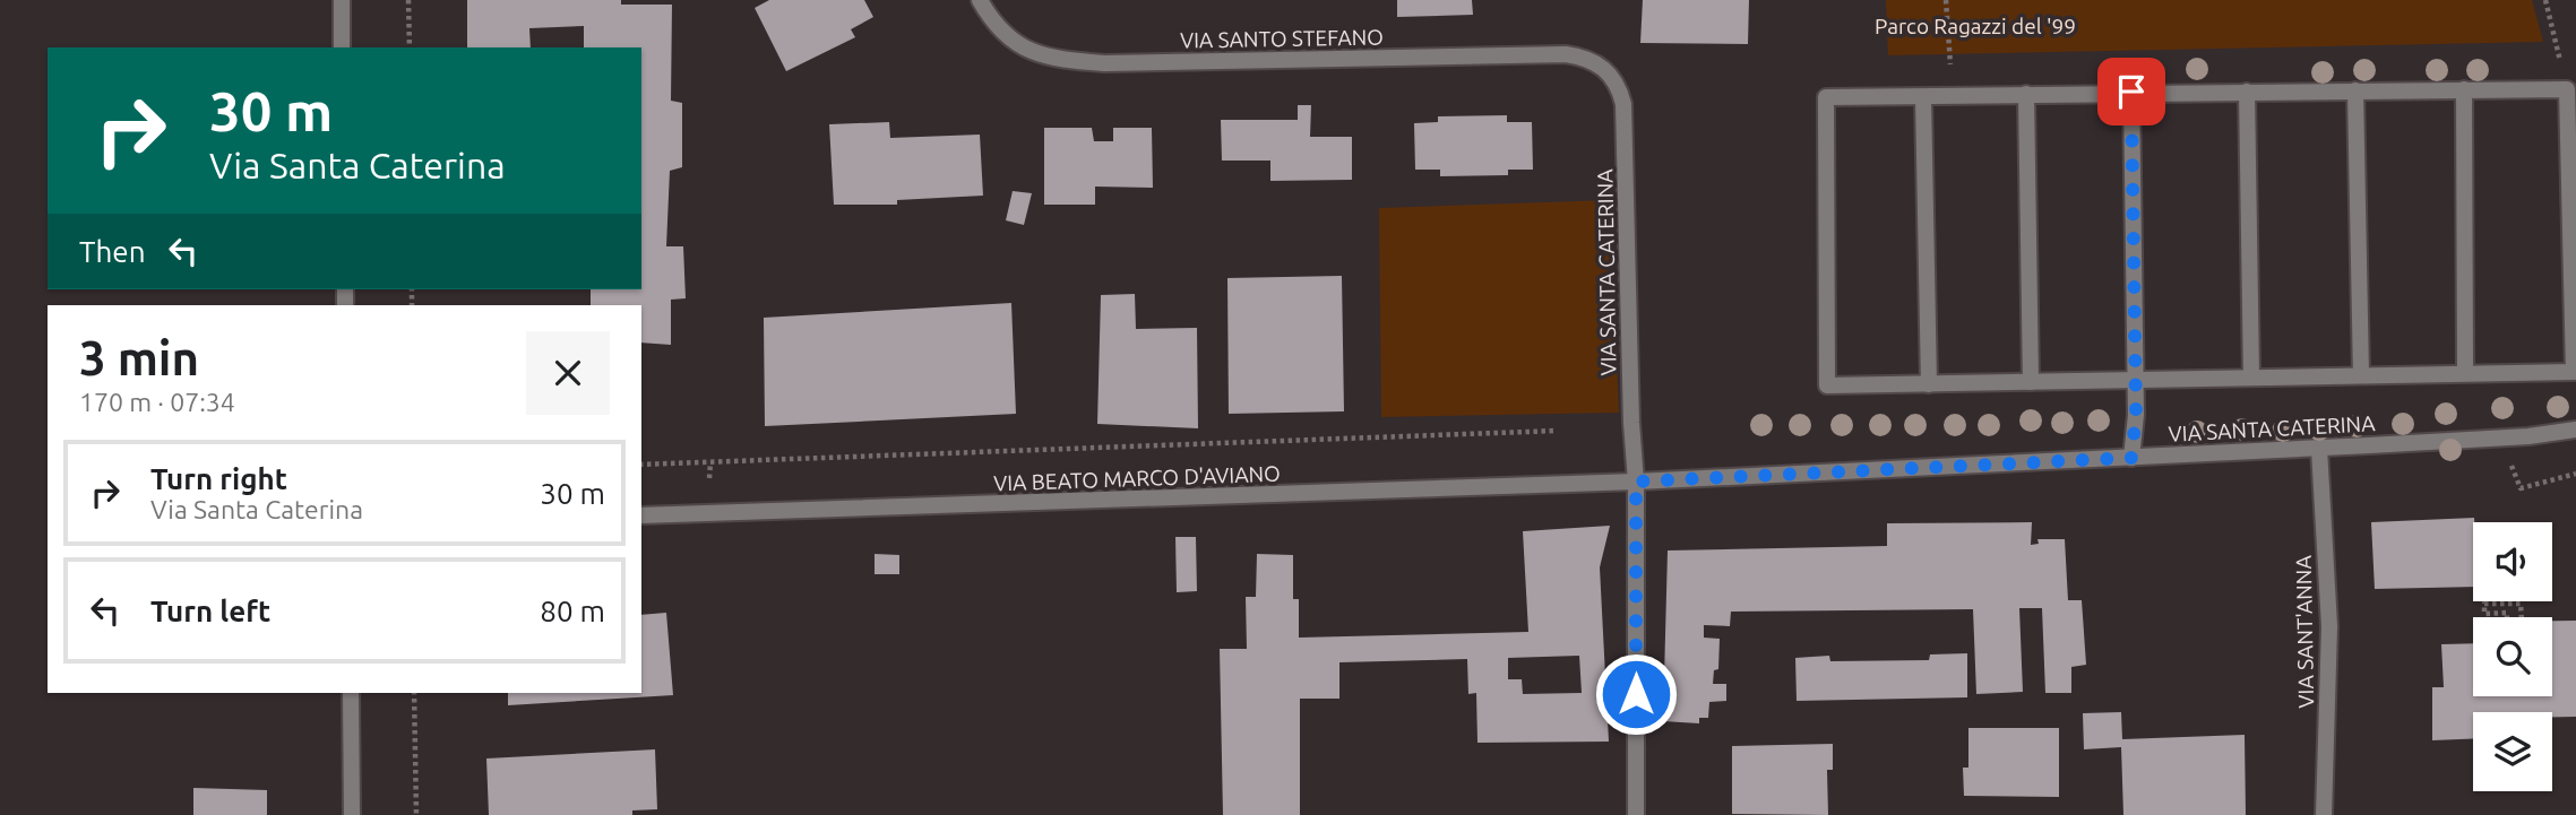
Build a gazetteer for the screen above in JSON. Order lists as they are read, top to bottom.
{
  "streets": {
    "street": [
      "VIA SANTO STEFANO",
      "VIA SANTA CATERINA",
      "VIA BEATO MARCO D'AVIANO",
      "VIA SANT'ANNA"
    ]
  },
  "crossings": [
    ["VIA SANTO STEFANO", "VIA SANTA CATERINA"],
    ["VIA SANTA CATERINA", "VIA BEATO MARCO D'AVIANO"],
    ["VIA SANTA CATERINA", "VIA SANT'ANNA"]
  ],
  "parks": ["Parco Ragazzi del '99"],
  "page": {
    "turn": ["30 m", "Via Santa Caterina"],
    "then": "Then",
    "heading": ["3 min", "170 m · 07:34"],
    "list": [
      {
        "name": "Turn right",
        "note": "Via Santa Caterina",
        "value": "30 m"
      },
      {
        "name": "Turn left",
        "value": "80 m"
      }
    ]
  }
}
